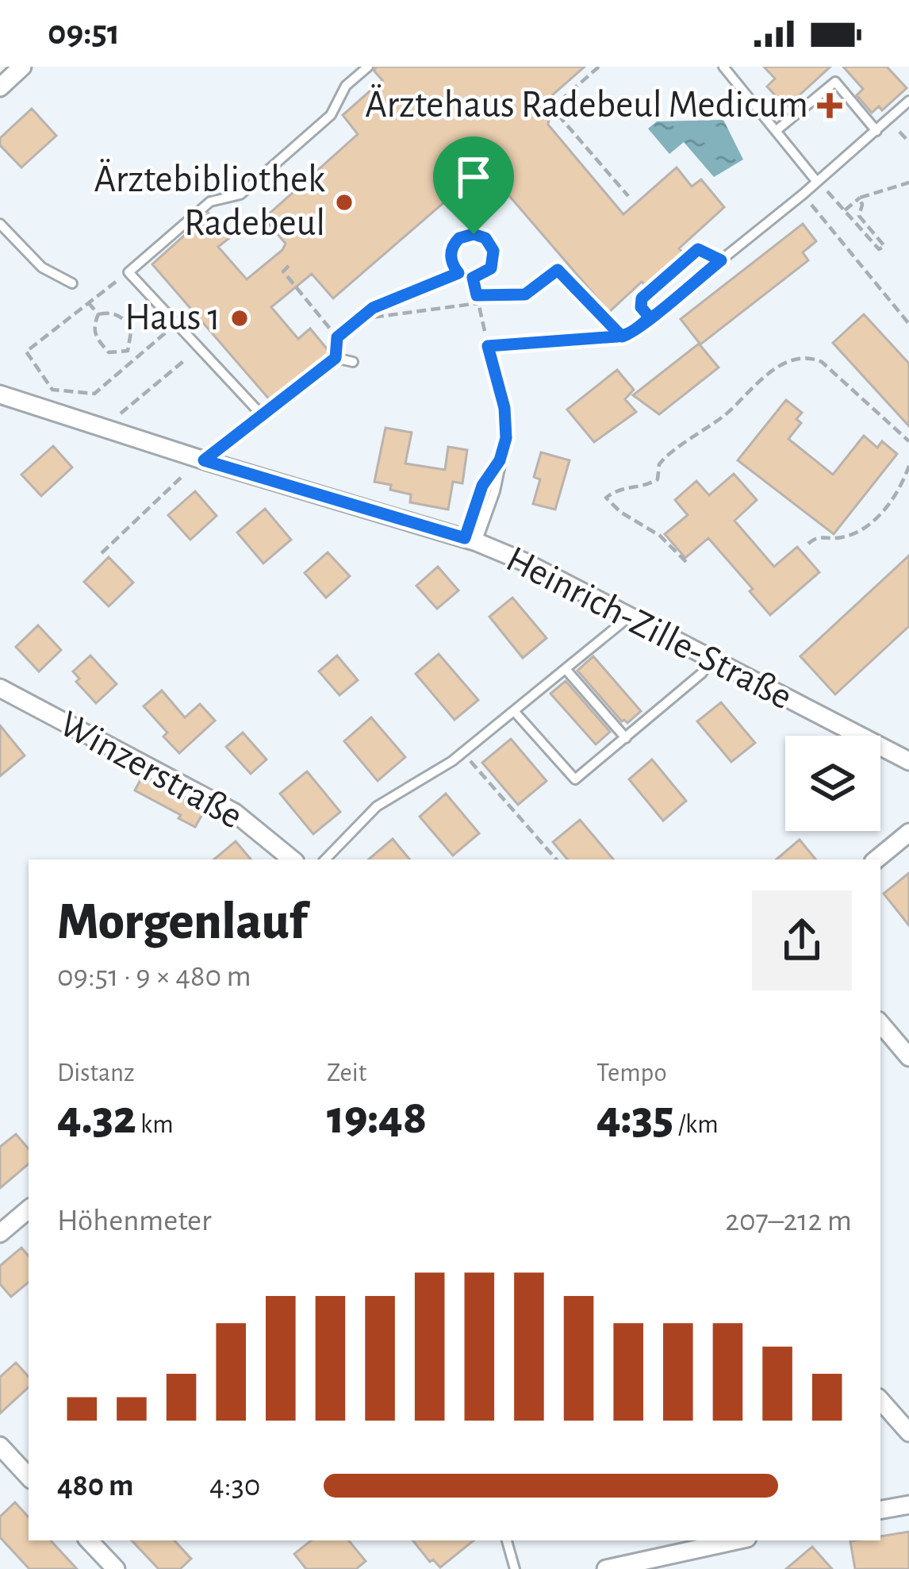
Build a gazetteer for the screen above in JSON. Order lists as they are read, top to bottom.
{
  "streets": {
    "street": ["Heinrich-Zille-Straße", "Winzerstraße"]
  },
  "places": {
    "health": ["Ärztehaus Radebeul Medicum"],
    "other": ["Ärztebibliothek Radebeul", "Haus 1"]
  },
  "page": {
    "status": "09:51",
    "heading": ["Morgenlauf", "09:51 · 9 × 480 m"],
    "stats": [
      ["Distanz", "4.32 km"],
      ["Zeit", "19:48"],
      ["Tempo", "4:35 /km"]
    ],
    "chart": ["Höhenmeter", "207–212 m"],
    "list": [
      {
        "name": "480 m",
        "note": "4:30"
      }
    ]
  }
}
